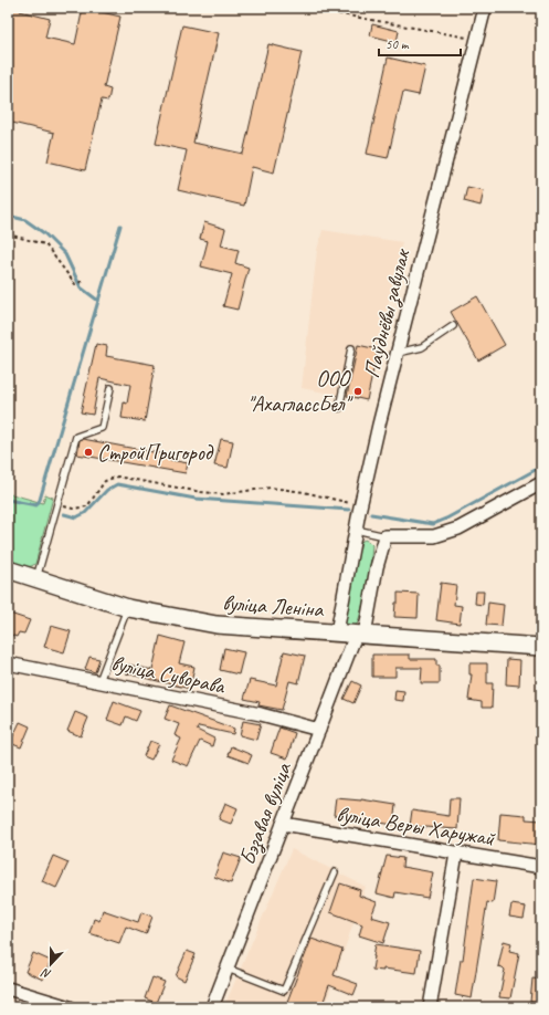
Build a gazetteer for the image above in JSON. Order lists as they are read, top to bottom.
{
  "streets": {
    "street": [
      "Паўднёвы завулак",
      "вуліца Леніна",
      "вуліца Суворава",
      "Бэзавая вуліца",
      "вуліца Веры Харужай"
    ]
  },
  "crossings": [
    ["Паўднёвы завулак", "вуліца Леніна"],
    ["вуліца Леніна", "Бэзавая вуліца"],
    ["вуліца Суворава", "Бэзавая вуліца"],
    ["Бэзавая вуліца", "вуліца Веры Харужай"]
  ],
  "places": ["ООО \"АхаглассБел\"", "СтройПригород"],
  "scale_bar": "50 m",
  "north": "bottom"
}
